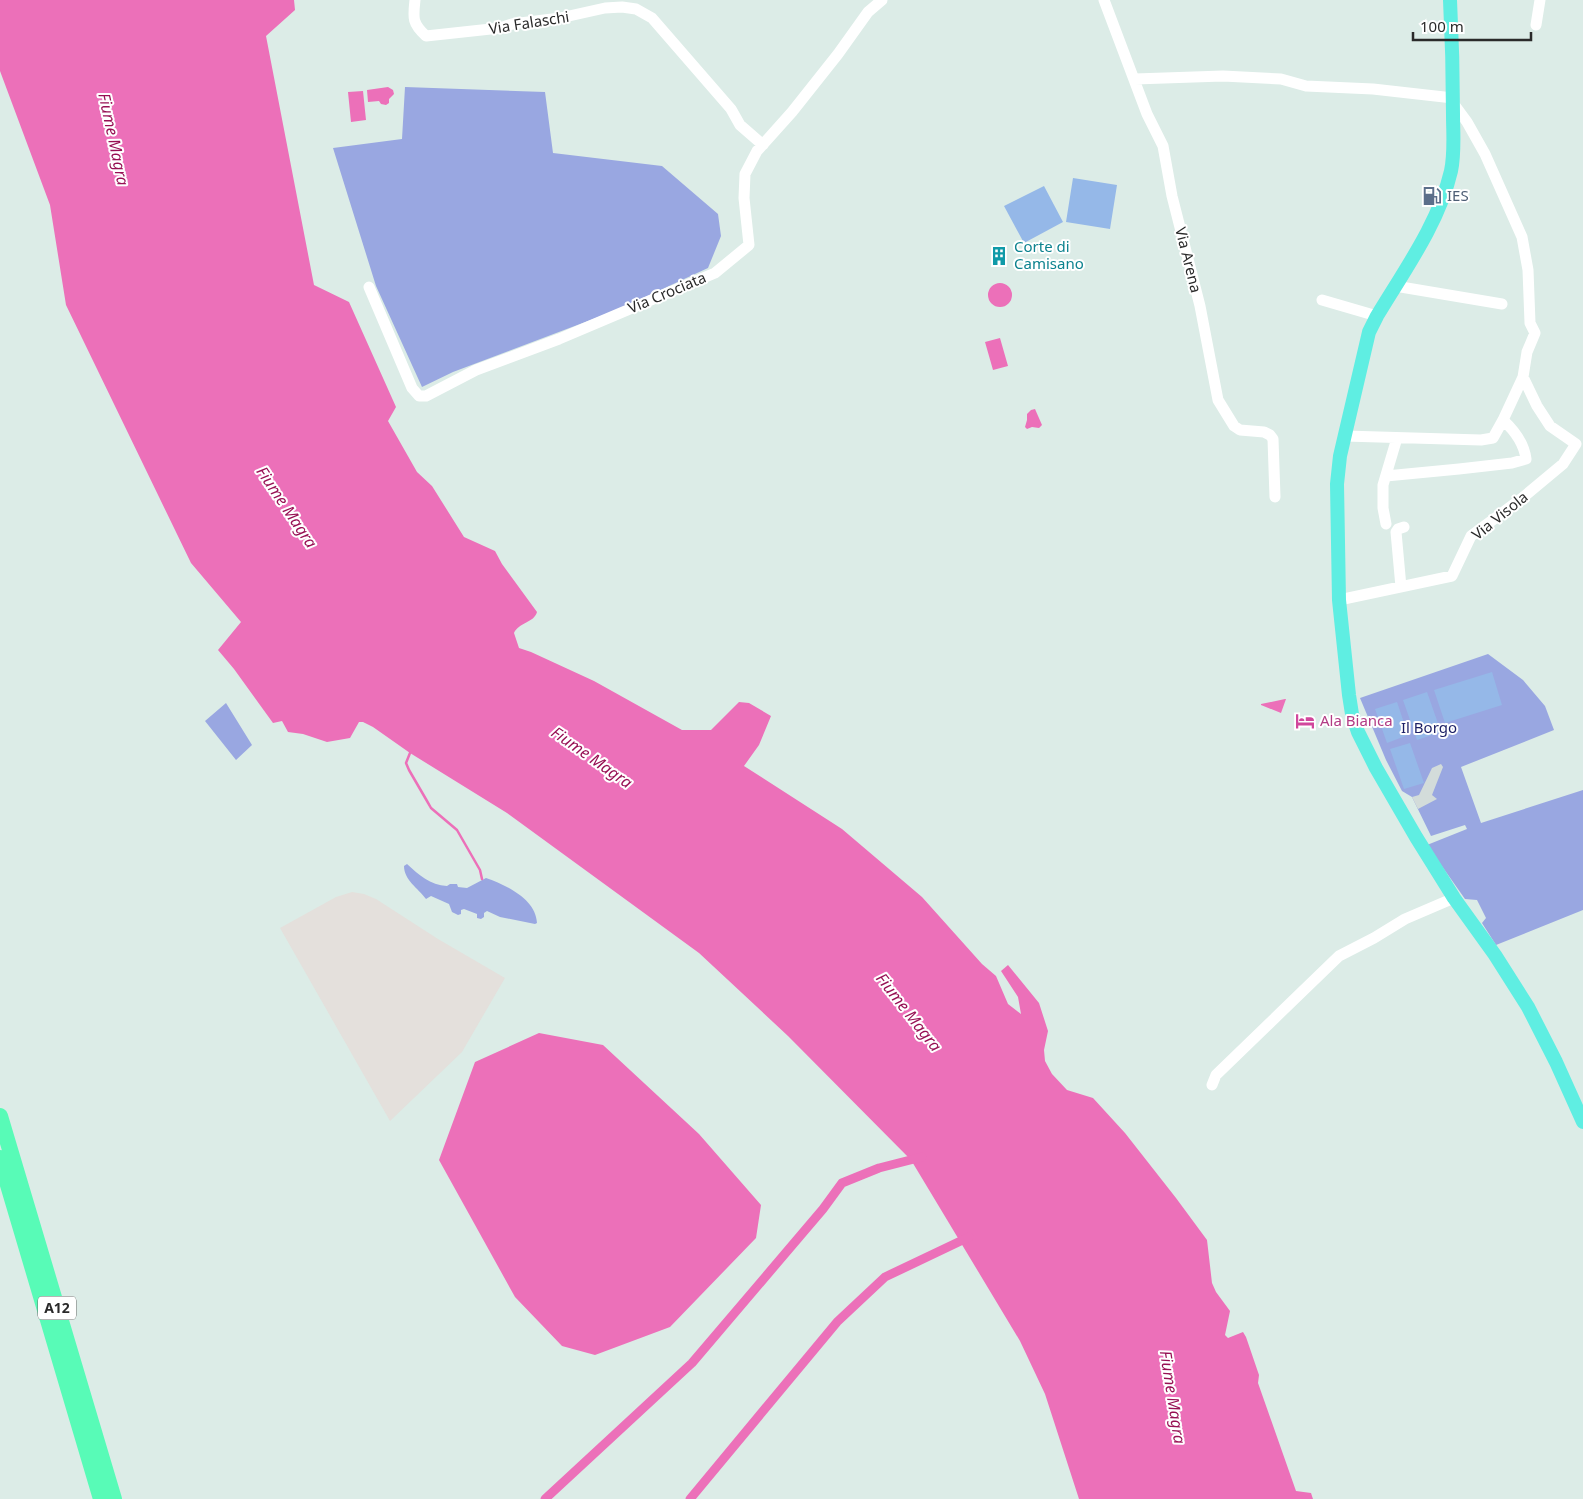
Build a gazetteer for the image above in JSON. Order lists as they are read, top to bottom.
{
  "streets": {
    "highway": ["A12"],
    "street": [
      "Via Falaschi",
      "Via Arena",
      "Via Crociata",
      "Via Visola"
    ]
  },
  "crossings": [
    ["Via Falaschi", "Via Crociata"]
  ],
  "water": ["Fiume Magra"],
  "parks": ["Il Borgo"],
  "places": {
    "fuel station": ["IES"],
    "building": ["Corte di Camisano"],
    "hotel": ["Ala Bianca"]
  },
  "scale_bar": "100 m"
}
